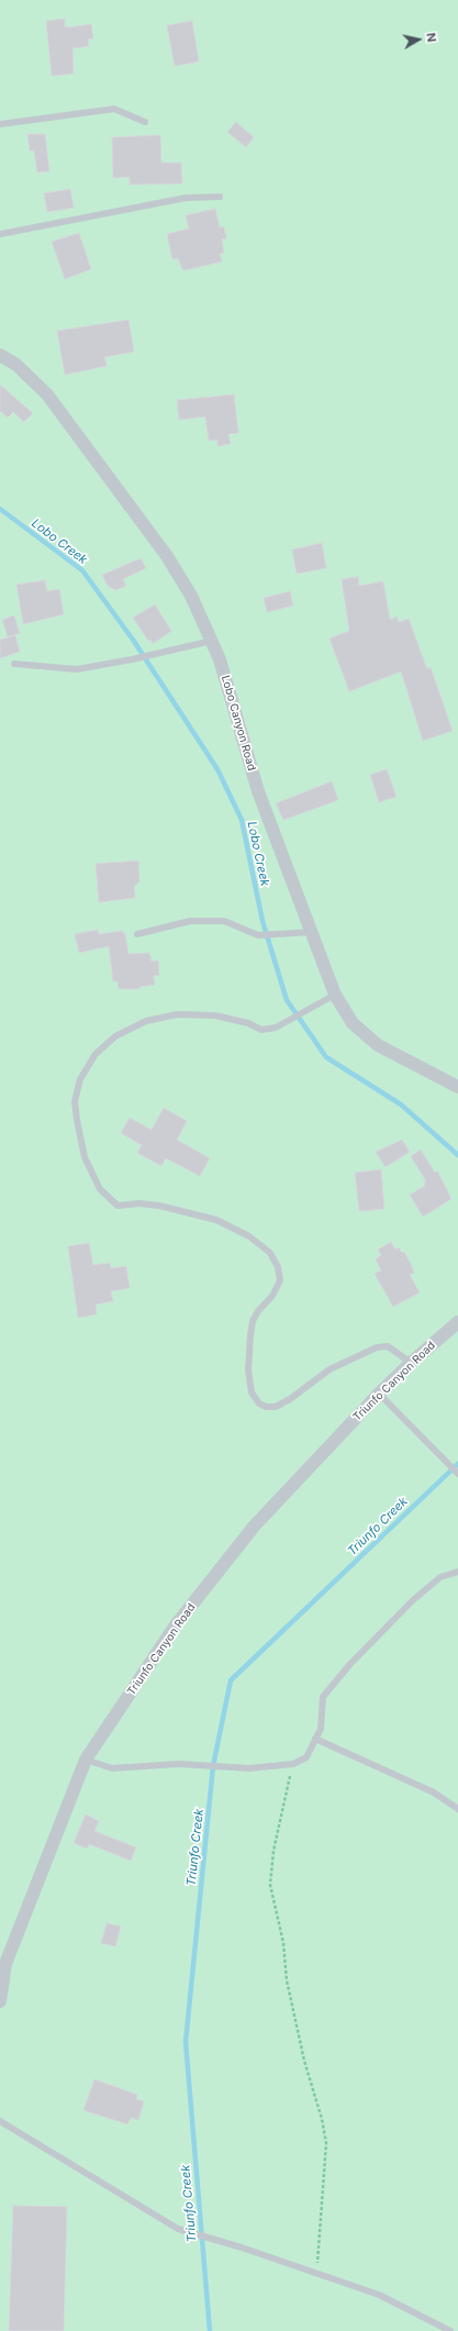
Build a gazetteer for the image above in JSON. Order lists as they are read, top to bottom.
{
  "streets": {
    "street": ["Lobo Canyon Road", "Triunfo Canyon Road"]
  },
  "water": ["Lobo Creek", "Triunfo Creek"],
  "north": "right"
}
